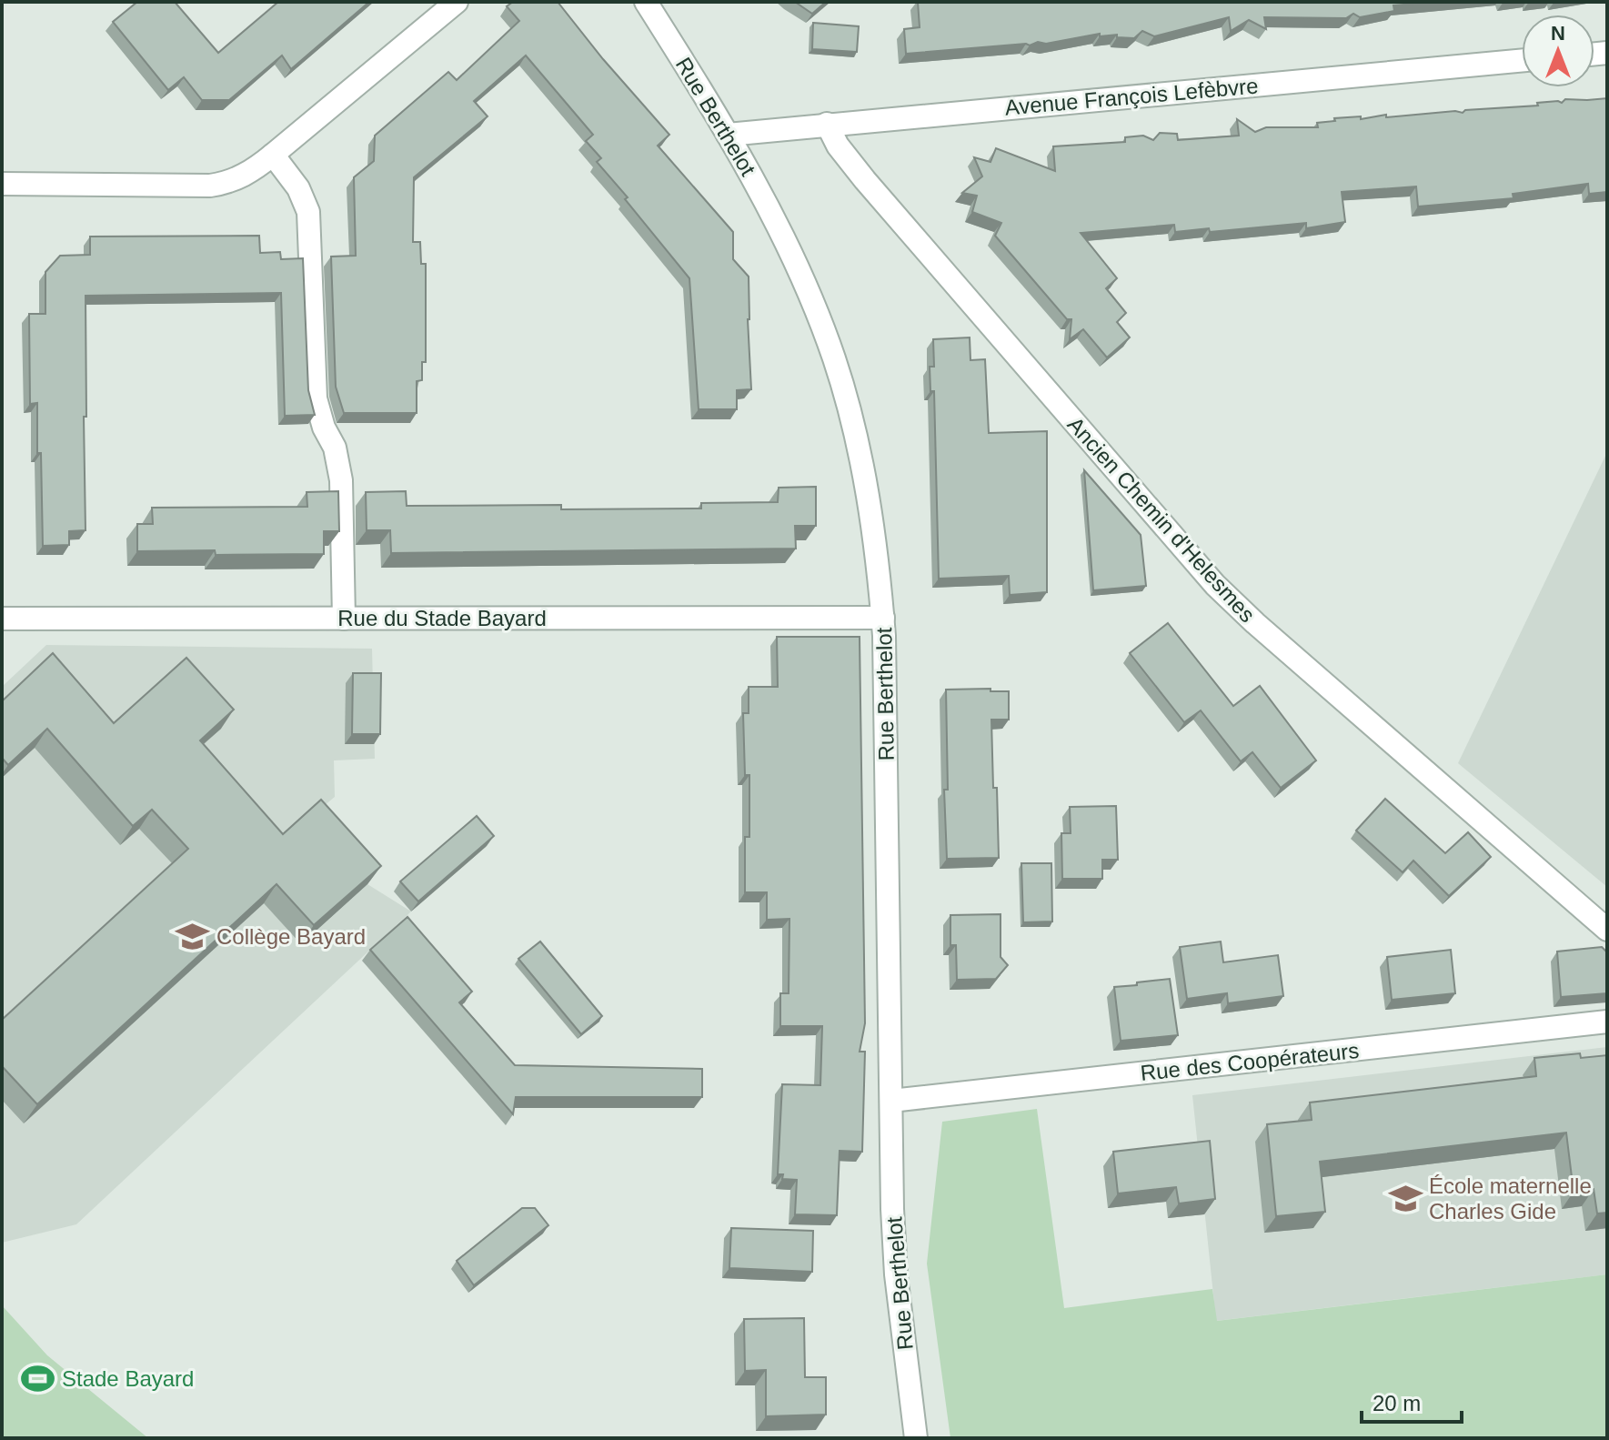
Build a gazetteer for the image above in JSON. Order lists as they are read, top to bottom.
{
  "streets": {
    "street": [
      "Avenue François Lefèbvre",
      "Rue Berthelot",
      "Ancien Chemin d'Helesmes",
      "Rue du Stade Bayard",
      "Rue des Coopérateurs"
    ]
  },
  "crossings": [
    ["Avenue François Lefèbvre", "Rue Berthelot"],
    ["Avenue François Lefèbvre", "Ancien Chemin d'Helesmes"],
    ["Rue Berthelot", "Rue du Stade Bayard"],
    ["Rue Berthelot", "Rue des Coopérateurs"]
  ],
  "places": {
    "school or university": ["Collège Bayard", "École maternelle Charles Gide"],
    "sports": ["Stade Bayard"]
  },
  "scale_bar": "20 m",
  "north": "top"
}
